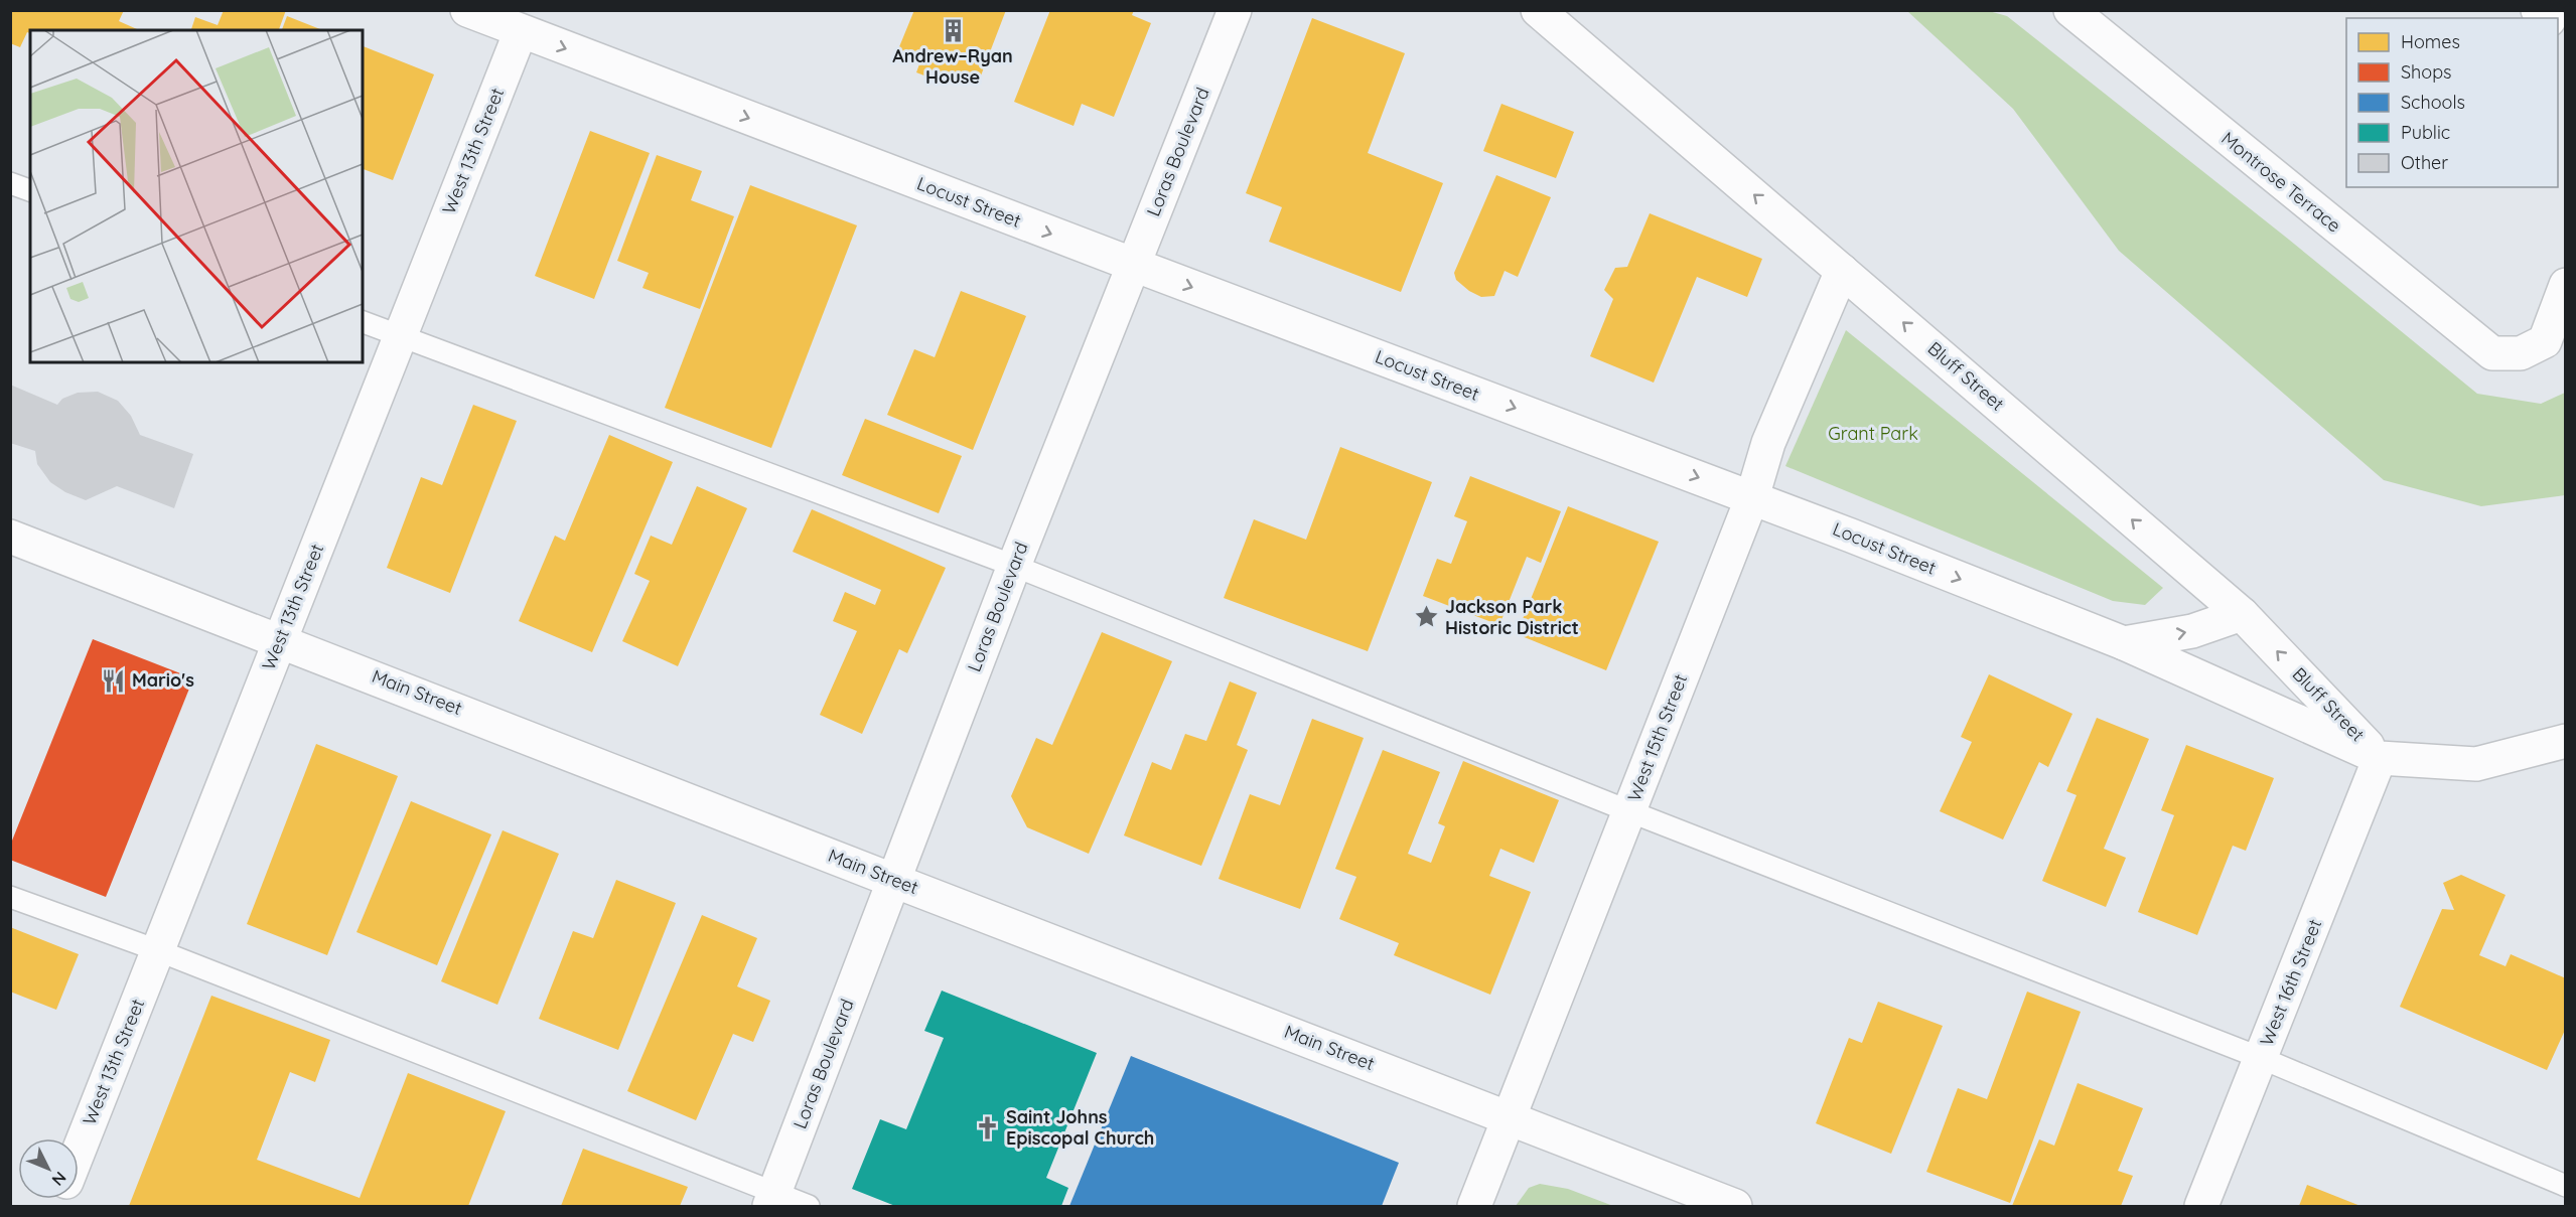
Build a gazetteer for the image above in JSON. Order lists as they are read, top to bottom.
{
  "streets": {
    "street": [
      "West 13th Street",
      "Loras Boulevard",
      "Montrose Terrace",
      "Locust Street",
      "Bluff Street",
      "Main Street",
      "West 15th Street",
      "West 16th Street"
    ]
  },
  "crossings": [
    ["West 13th Street", "Locust Street"],
    ["West 13th Street", "Main Street"],
    ["Loras Boulevard", "Locust Street"],
    ["Loras Boulevard", "Main Street"],
    ["Locust Street", "Bluff Street"],
    ["Locust Street", "West 15th Street"],
    ["Locust Street", "West 16th Street"],
    ["Bluff Street", "West 15th Street"],
    ["Bluff Street", "West 16th Street"],
    ["Main Street", "West 15th Street"]
  ],
  "one_way": ["Locust Street", "Bluff Street"],
  "parks": ["Grant Park"],
  "places": {
    "building": ["Andrew–Ryan House"],
    "place": ["Jackson Park Historic District"],
    "restaurant": ["Mario's"],
    "church": ["Saint Johns Episcopal Church"]
  },
  "legend": [
    "Homes",
    "Shops",
    "Schools",
    "Public",
    "Other"
  ],
  "north": "bottom right"
}
